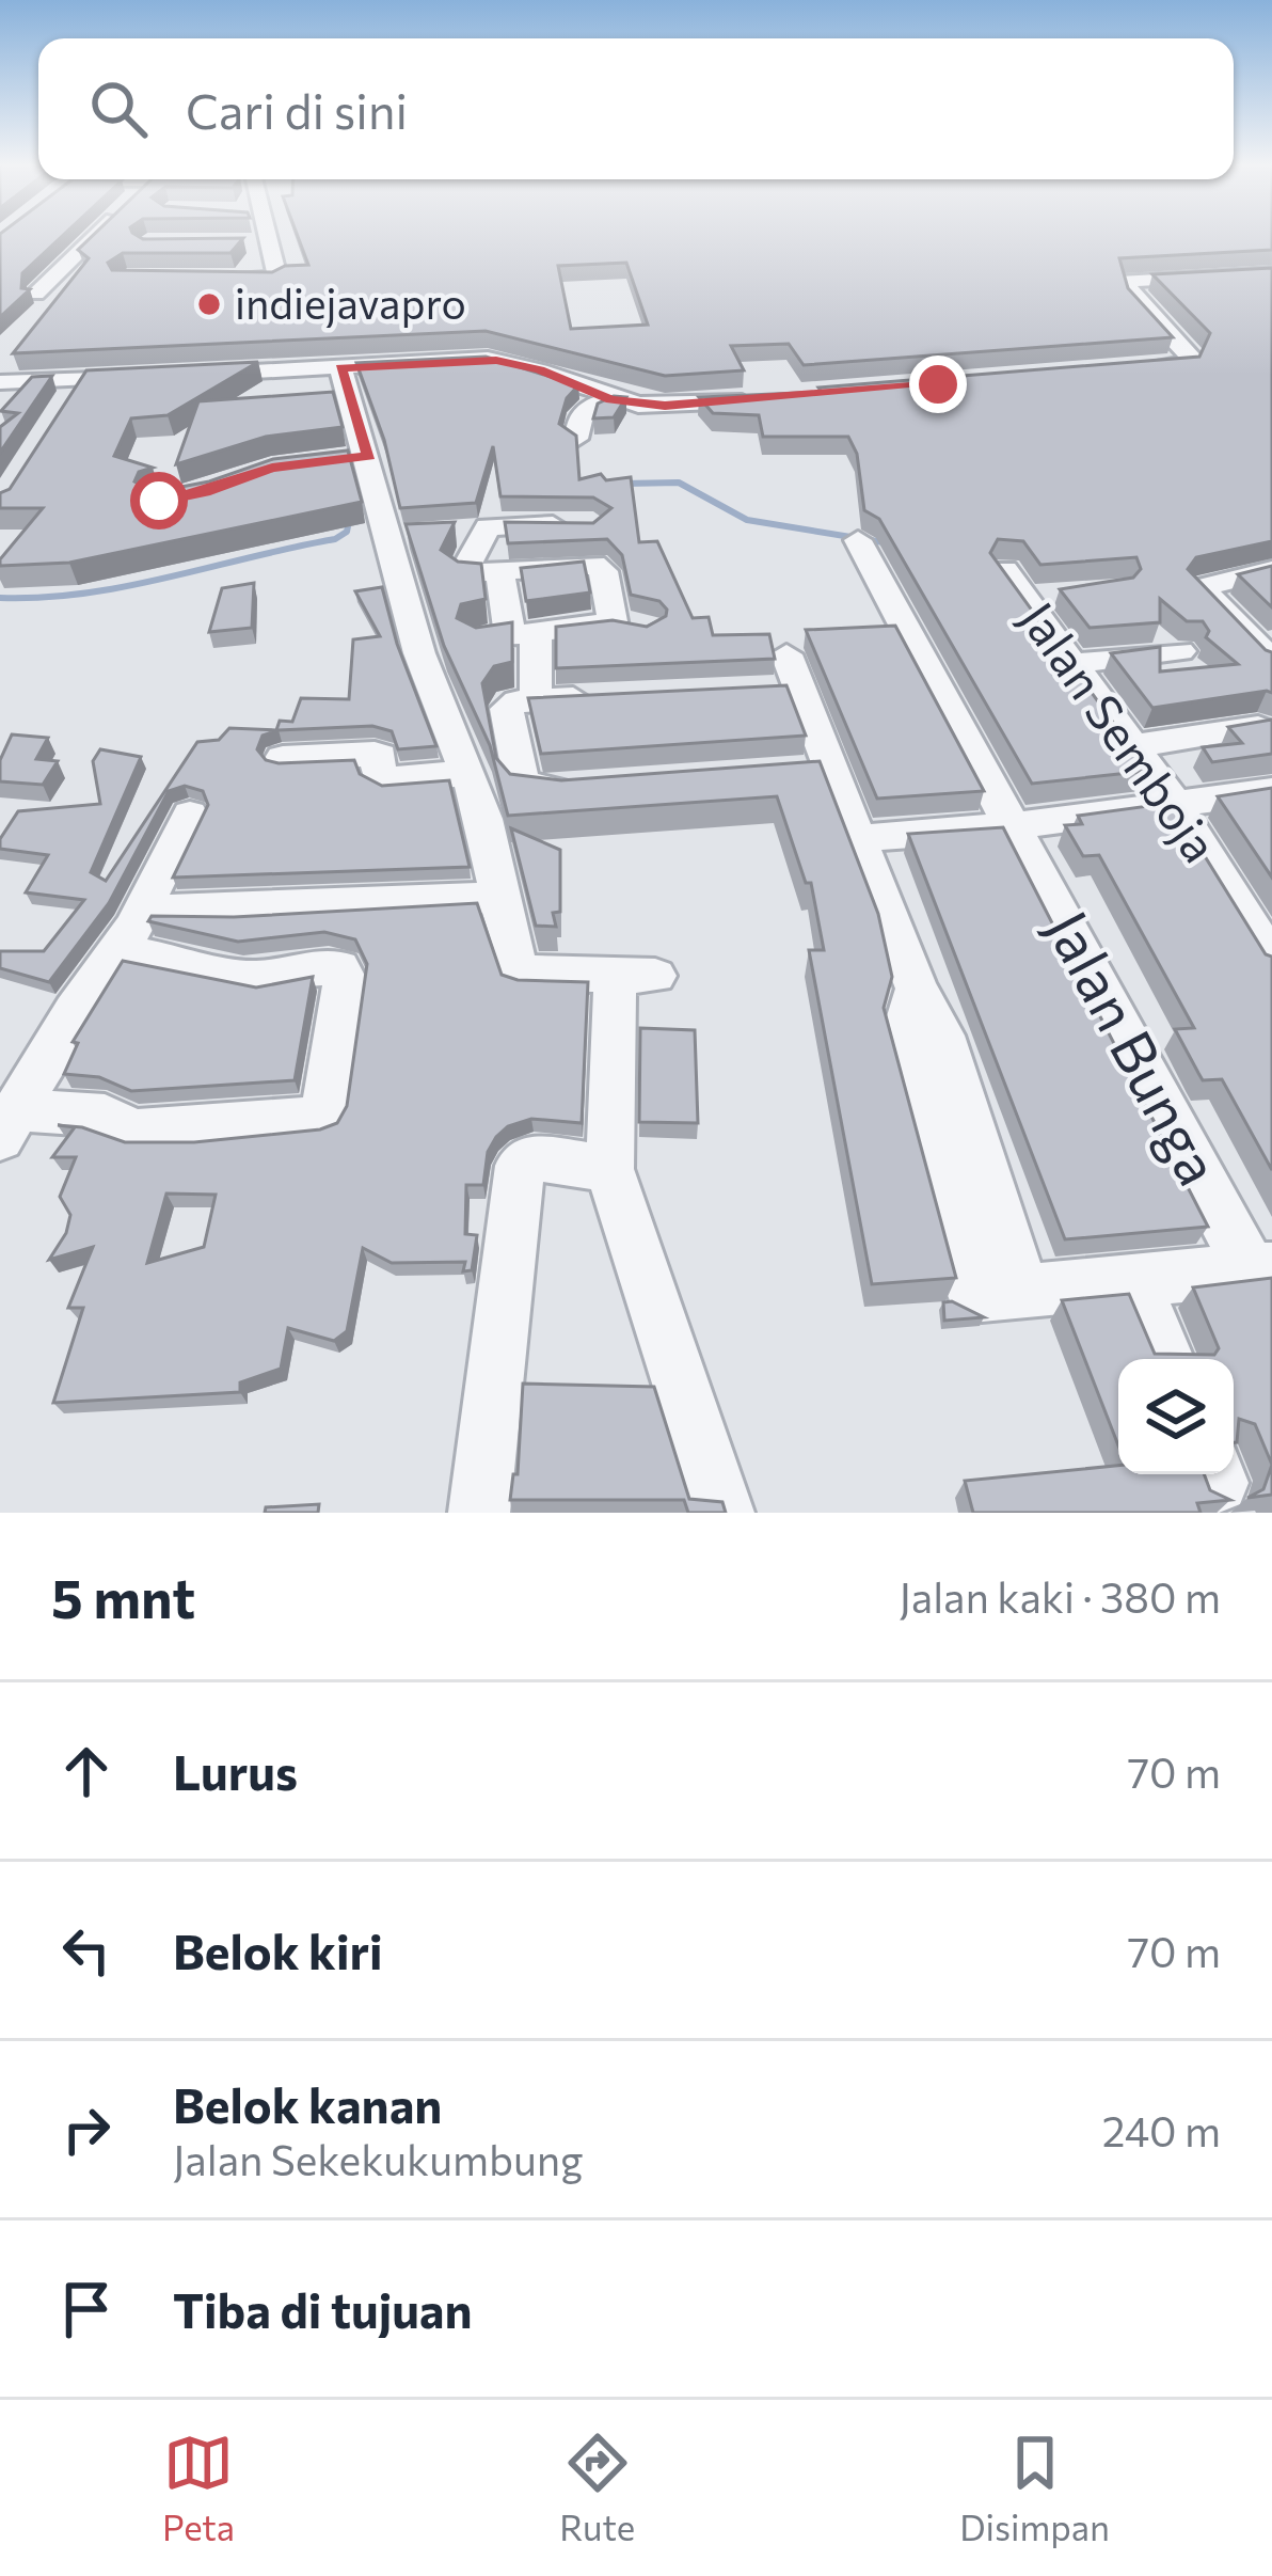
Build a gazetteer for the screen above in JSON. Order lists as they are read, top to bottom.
{
  "streets": {
    "street": ["Jalan Semboja", "Jalan Bunga"]
  },
  "places": ["indiejavapro"],
  "page": {
    "search": "Cari di sini",
    "heading": ["5 mnt", "Jalan kaki · 380 m"],
    "list": [
      ["Lurus", "70 m"],
      ["Belok kiri", "70 m"],
      ["Belok kanan", "Jalan Sekekukumbung", "240 m"],
      "Tiba di tujuan"
    ],
    "nav": ["Peta", "Rute", "Disimpan"]
  }
}
